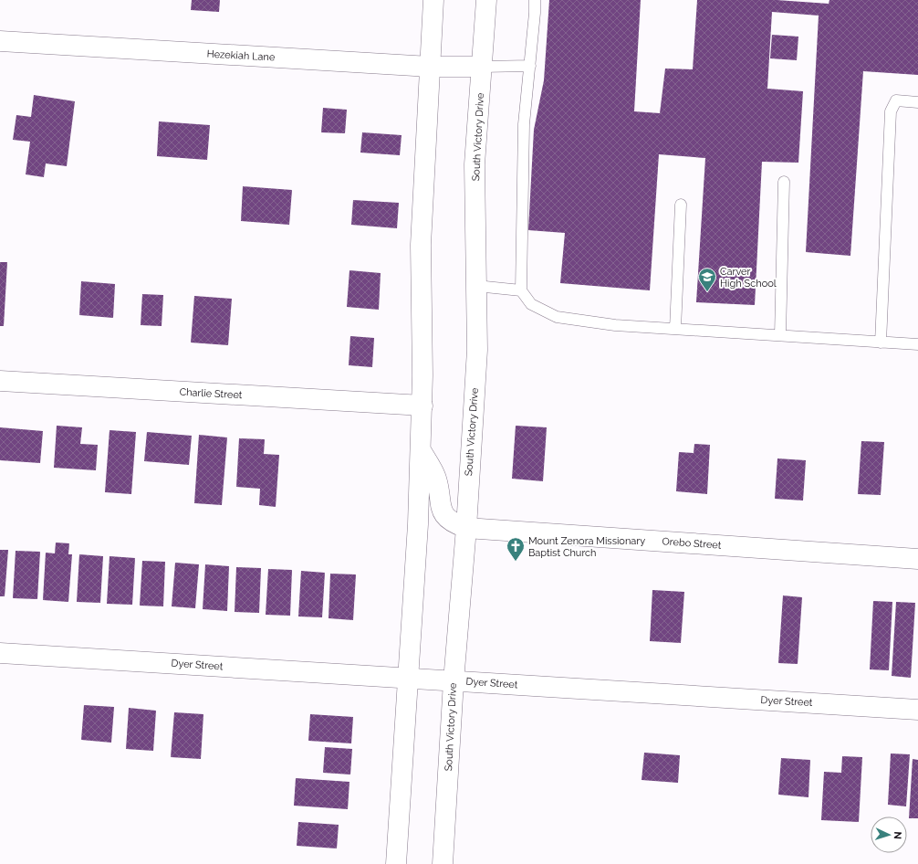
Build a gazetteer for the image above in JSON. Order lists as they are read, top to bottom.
{
  "streets": {
    "street": [
      "Hezekiah Lane",
      "South Victory Drive",
      "Charlie Street",
      "Orebo Street",
      "Dyer Street"
    ]
  },
  "crossings": [
    ["Hezekiah Lane", "South Victory Drive"],
    ["South Victory Drive", "Orebo Street"],
    ["South Victory Drive", "Dyer Street"]
  ],
  "places": {
    "school or university": ["Carver High School"],
    "church": ["Mount Zenora Missionary Baptist Church"]
  },
  "north": "right"
}
